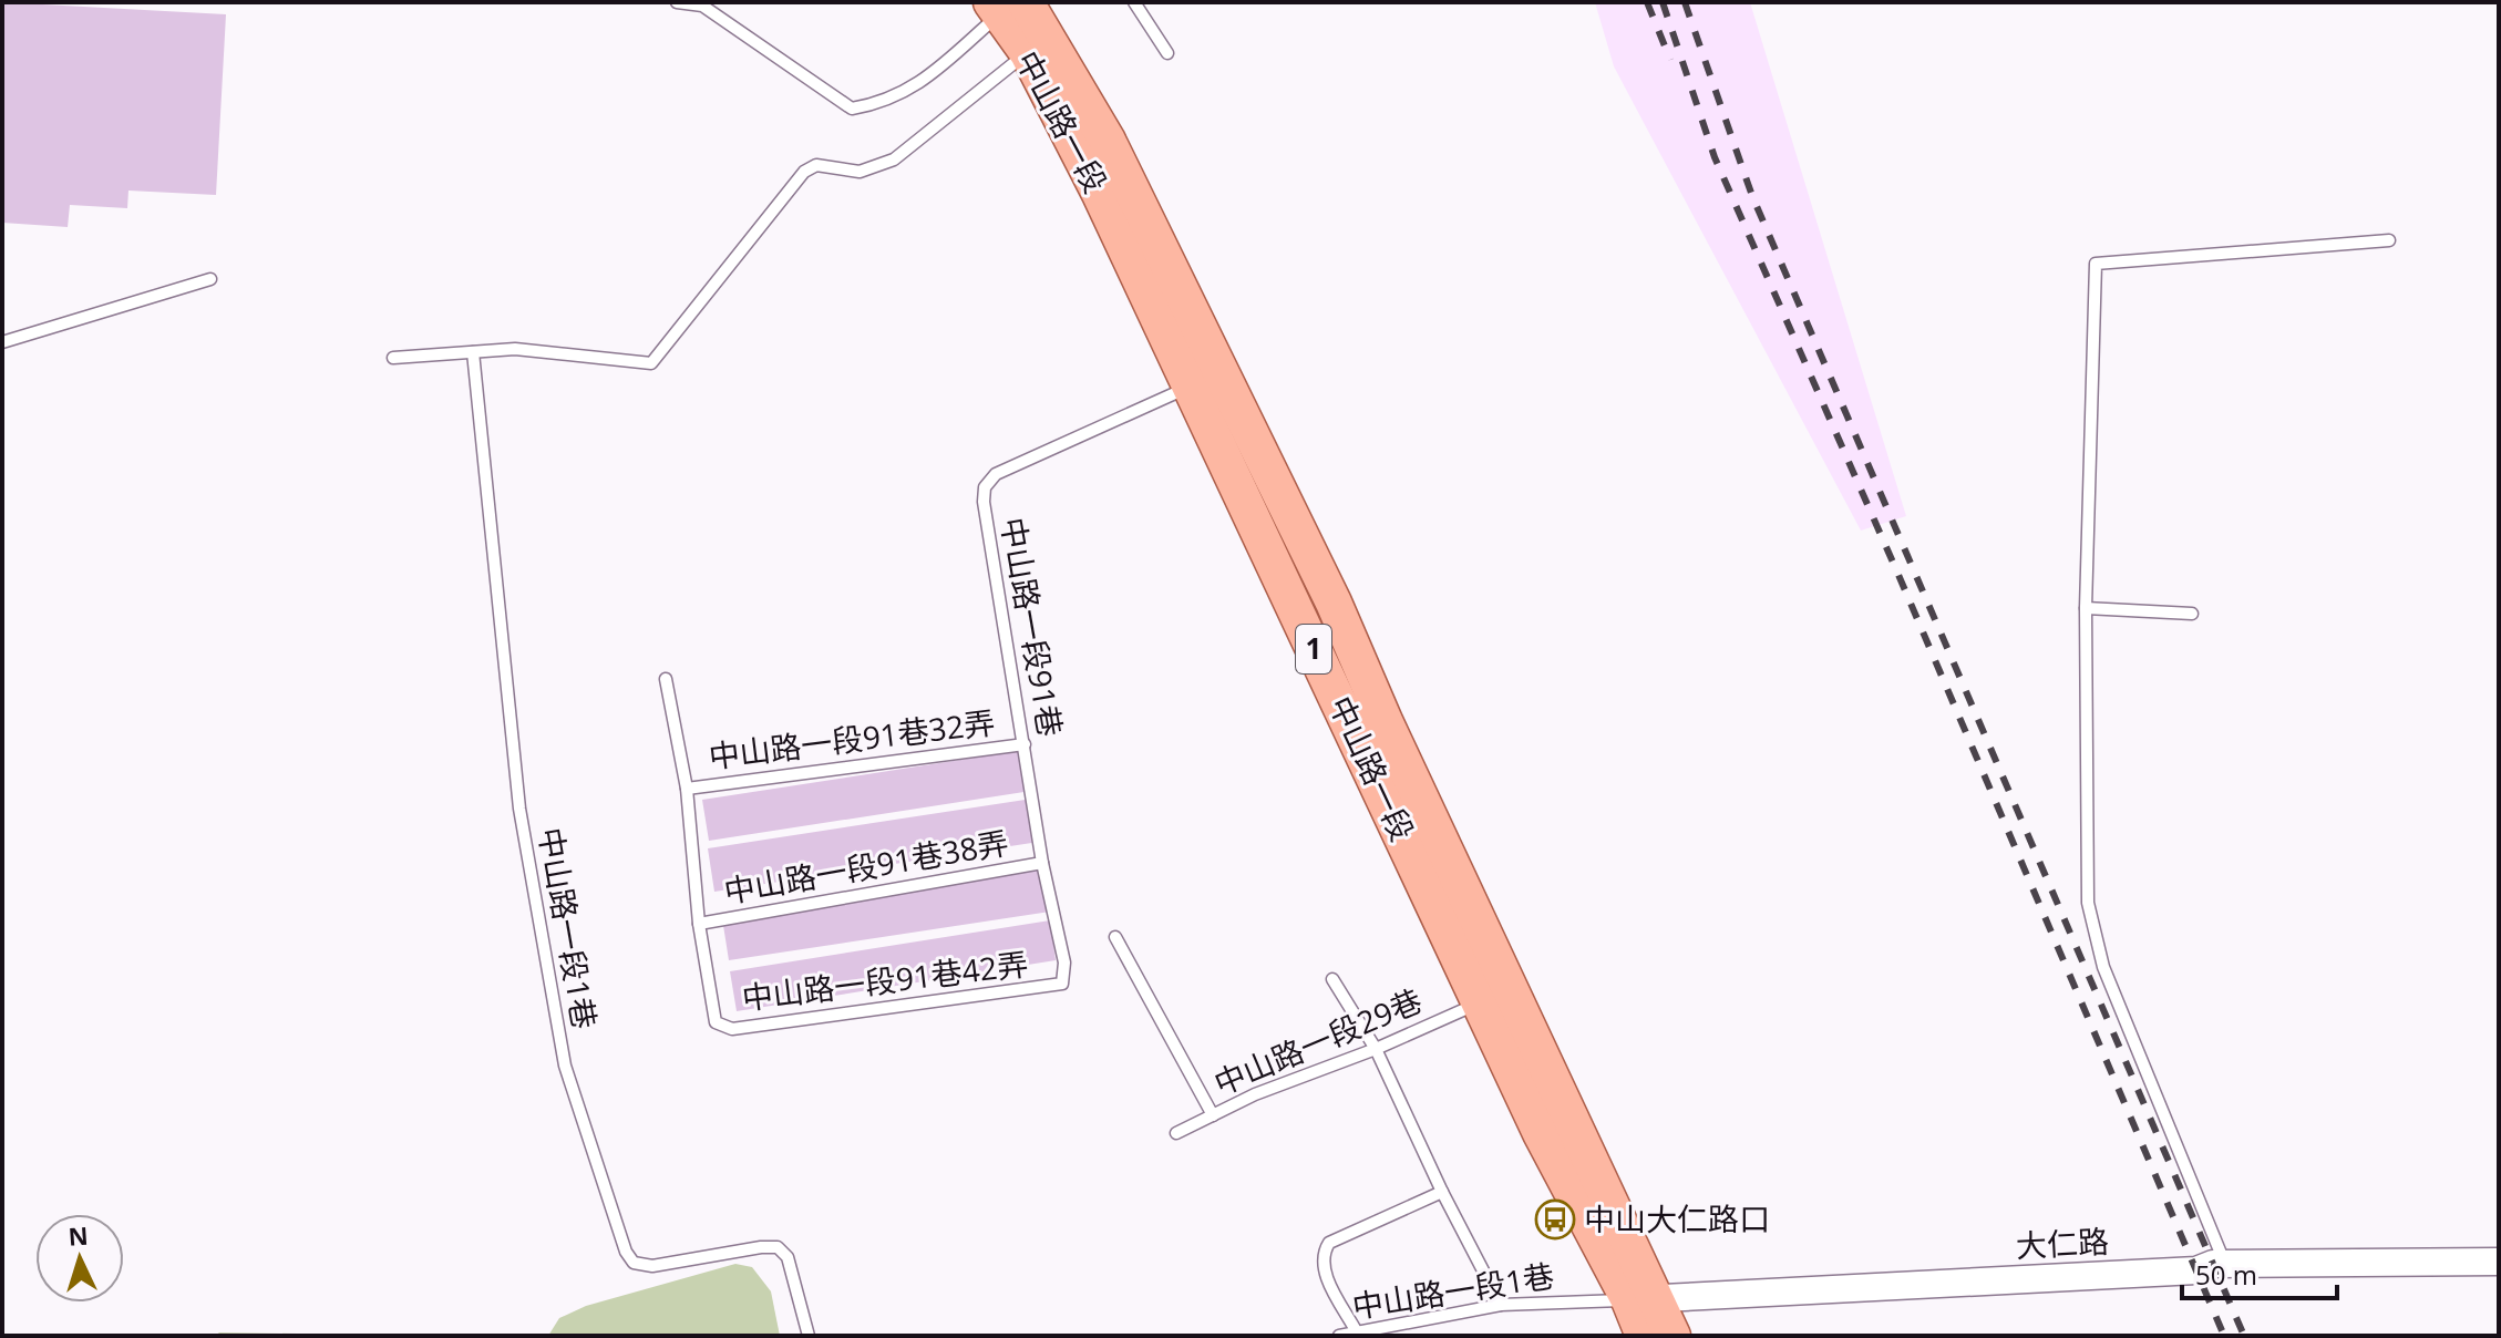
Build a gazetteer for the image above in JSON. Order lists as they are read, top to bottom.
{
  "streets": {
    "main road": ["中山路一段", "1"],
    "street": ["大仁路"],
    "lane": [
      "中山路一段91巷",
      "中山路一段91巷32弄",
      "中山路一段91巷38弄",
      "中山路一段1巷",
      "中山路一段91巷42弄",
      "中山路一段29巷"
    ]
  },
  "crossings": [
    ["中山路一段", "中山路一段91巷"],
    ["中山路一段", "1"],
    ["中山路一段", "中山路一段1巷"],
    ["中山路一段", "中山路一段29巷"],
    ["中山路一段", "大仁路"],
    ["中山路一段91巷", "中山路一段91巷32弄"],
    ["中山路一段91巷", "中山路一段91巷38弄"],
    ["中山路一段91巷", "中山路一段91巷42弄"],
    ["1", "中山路一段1巷"],
    ["1", "大仁路"],
    ["中山路一段91巷38弄", "中山路一段91巷42弄"],
    ["中山路一段1巷", "大仁路"]
  ],
  "places": {
    "bus stop": ["中山大仁路口"]
  },
  "scale_bar": "50 m",
  "north": "top"
}
